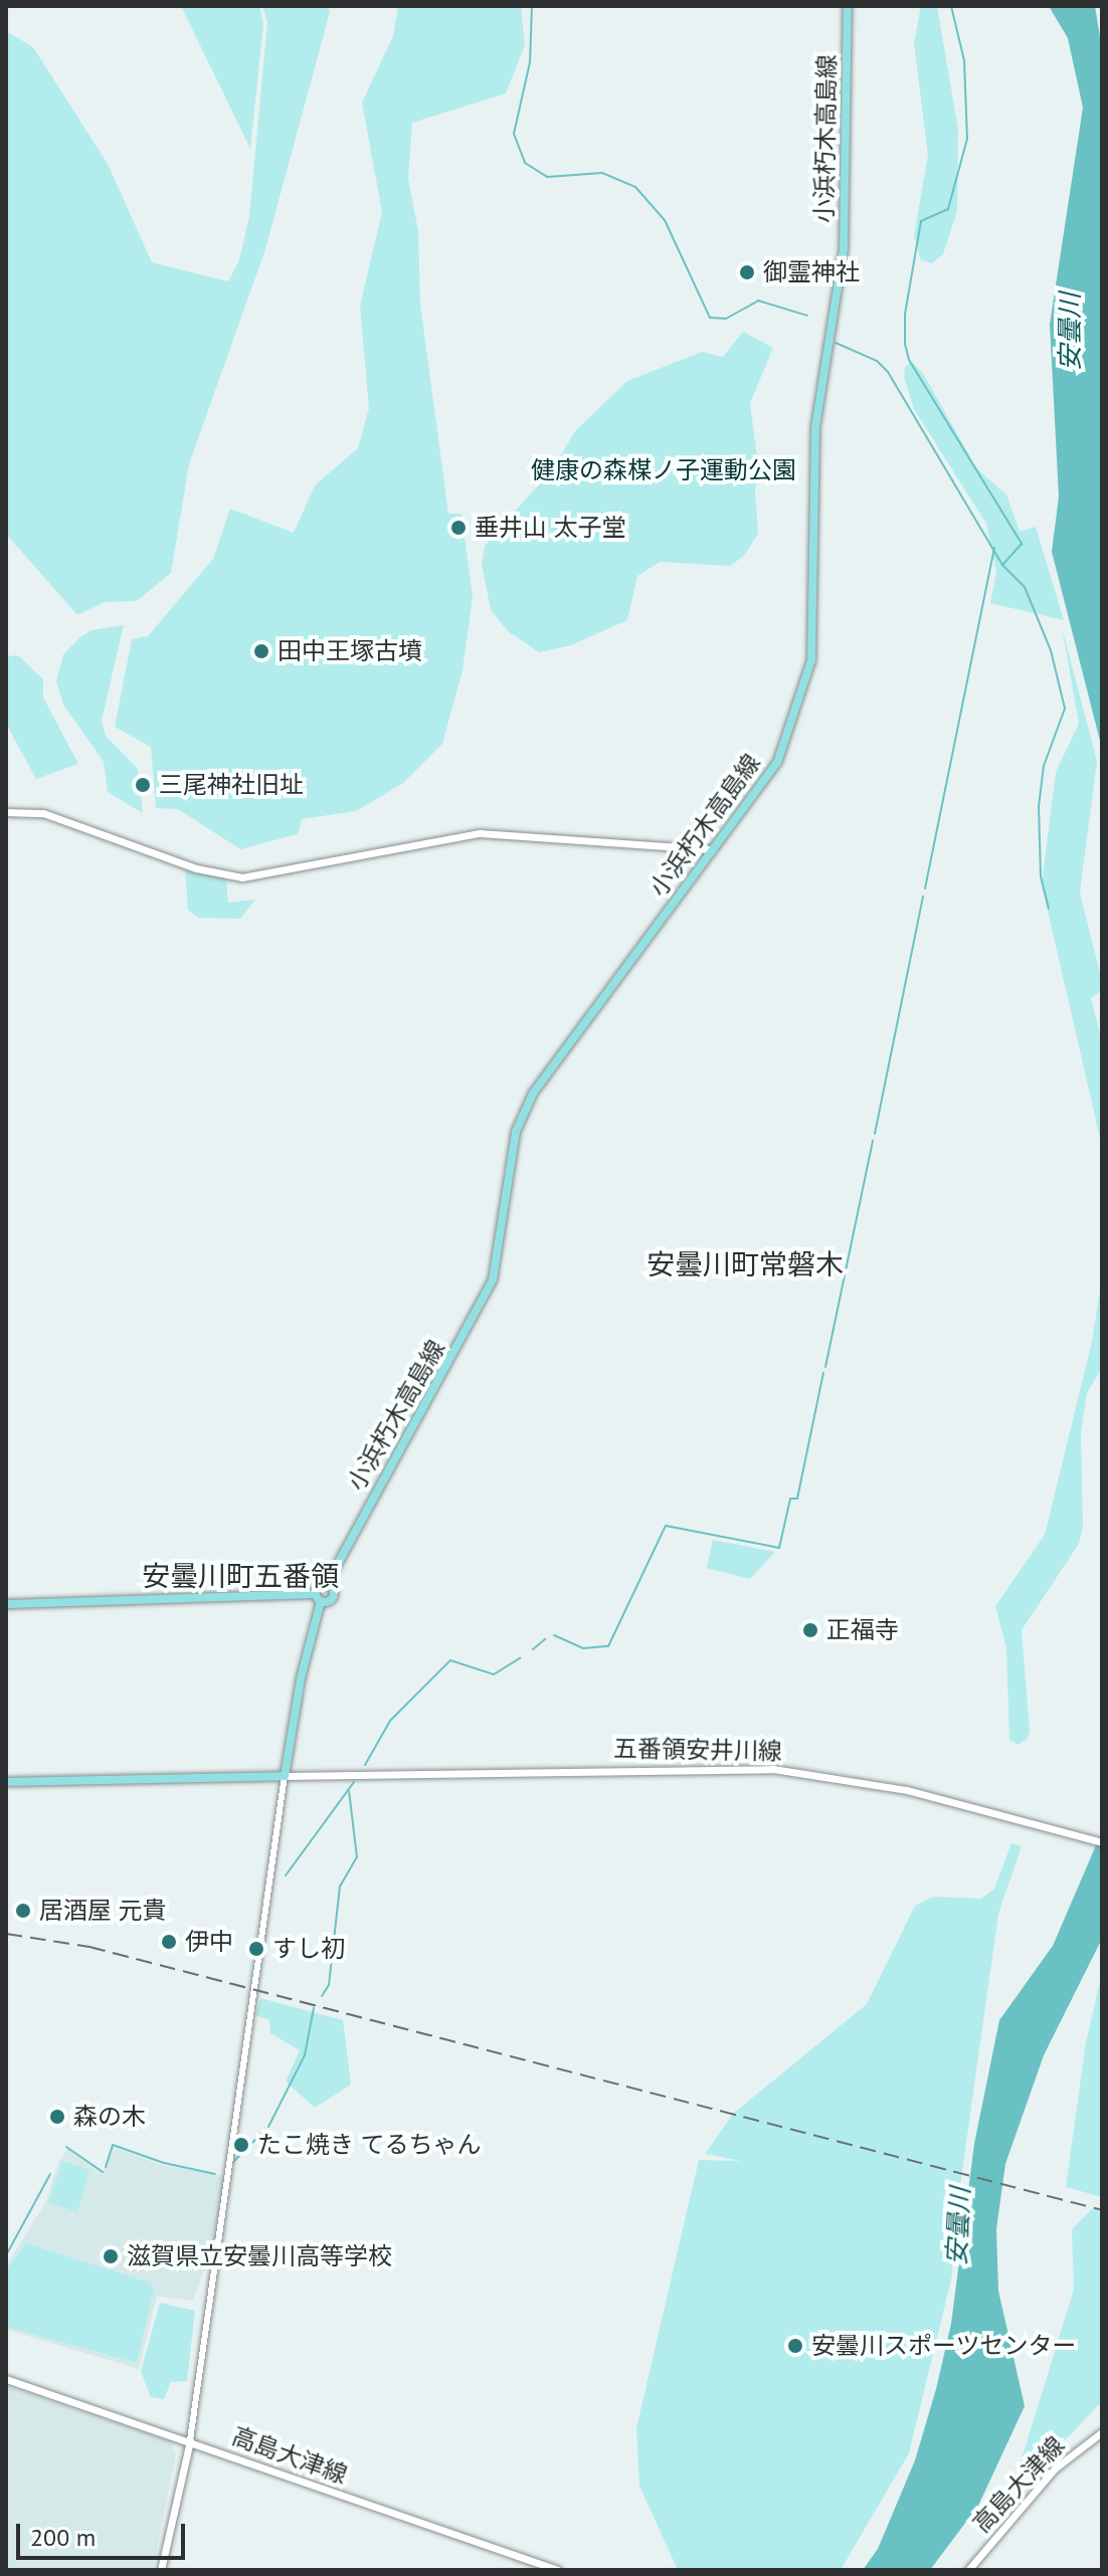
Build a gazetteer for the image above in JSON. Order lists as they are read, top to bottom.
{
  "streets": {
    "main road": ["小浜朽木高島線", "五番領安井川線", "高島大津線"]
  },
  "crossings": [
    ["小浜朽木高島線", "五番領安井川線"]
  ],
  "districts": ["安曇川町常磐木", "安曇川町五番領"],
  "water": ["安曇川"],
  "parks": ["健康の森楳ノ子運動公園"],
  "places": [
    "御霊神社",
    "垂井山 太子堂",
    "田中王塚古墳",
    "三尾神社旧址",
    "正福寺",
    "居酒屋 元貴",
    "伊中",
    "すし初",
    "森の木",
    "たこ焼き てるちゃん",
    "滋賀県立安曇川高等学校",
    "安曇川スポーツセンター"
  ],
  "scale_bar": "200 m"
}
